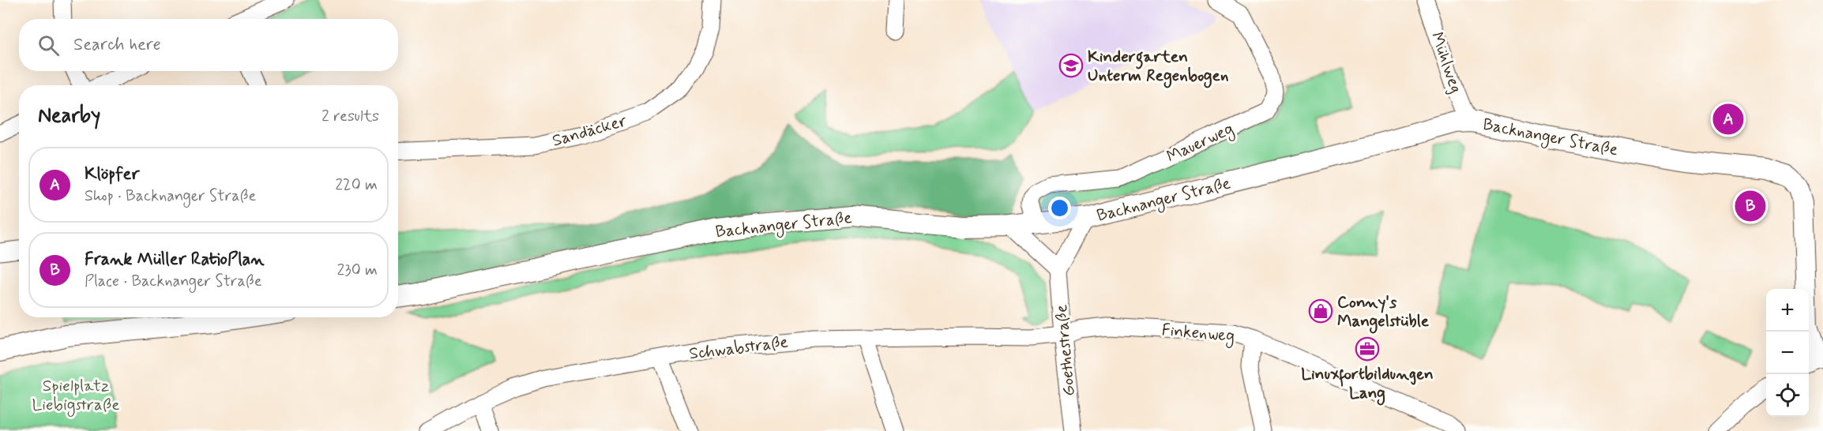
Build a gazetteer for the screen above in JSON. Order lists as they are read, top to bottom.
{
  "streets": {
    "street": [
      "Mühlweg",
      "Sandäcker",
      "Backnanger Straße",
      "Mauerweg",
      "Finkenweg",
      "Schwabstraße",
      "Goethestraße"
    ]
  },
  "crossings": [
    ["Mühlweg", "Backnanger Straße"],
    ["Backnanger Straße", "Mauerweg"],
    ["Finkenweg", "Schwabstraße"],
    ["Finkenweg", "Goethestraße"],
    ["Schwabstraße", "Goethestraße"]
  ],
  "parks": ["Spielplatz Liebigstraße"],
  "places": {
    "school or university": ["Kindergarten Unterm Regenbogen"],
    "shop": ["Conny's Mangelstüble"],
    "office": ["Linuxfortbildungen Lang"]
  },
  "page": {
    "search": "Search here",
    "heading": ["Nearby", "2 results"],
    "pins": ["A", "B"],
    "list": [
      {
        "mark": "A",
        "name": "Klöpfer",
        "note": "Shop · Backnanger Straße",
        "value": "220 m"
      },
      {
        "mark": "B",
        "name": "Frank Müller RatioPlan",
        "note": "Place · Backnanger Straße",
        "value": "230 m"
      }
    ],
    "map_buttons": ["+", "−"]
  }
}
